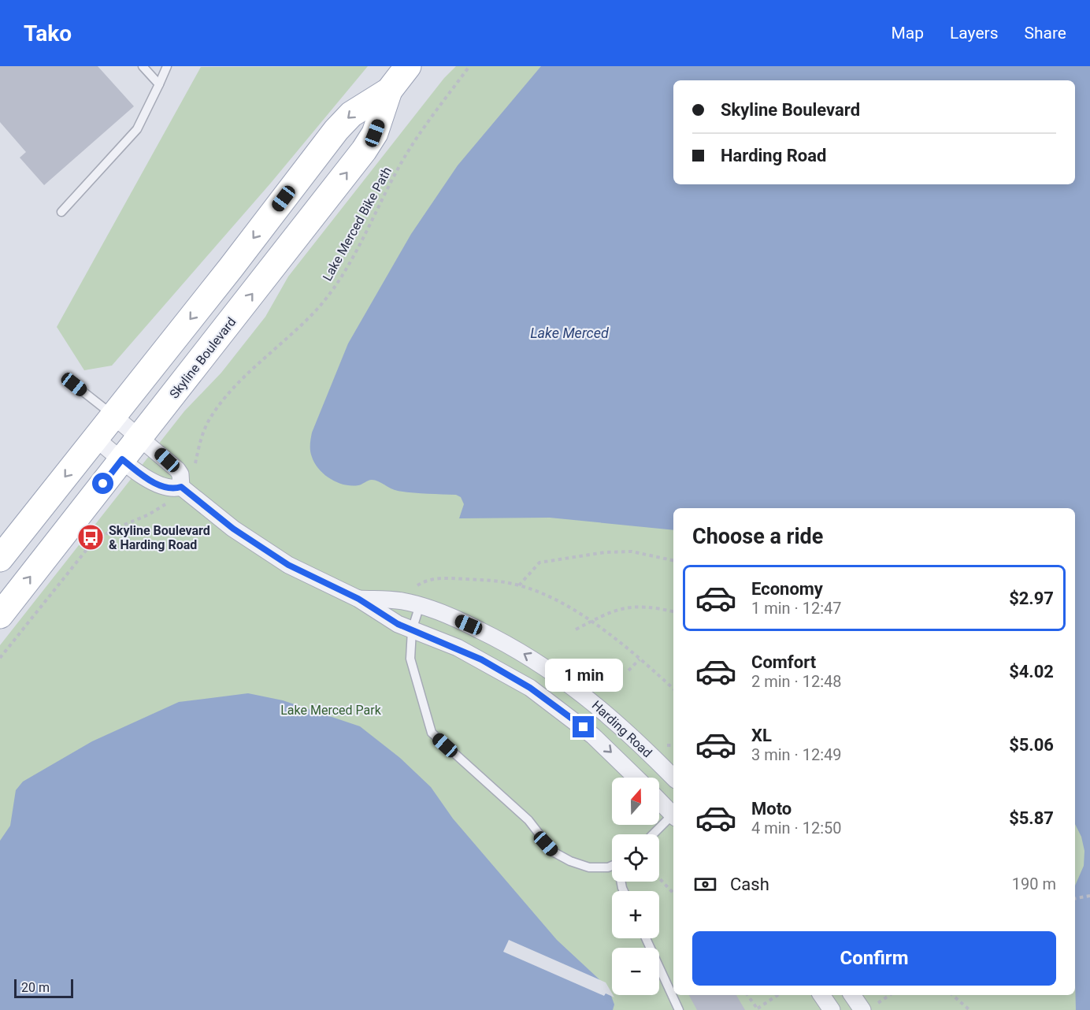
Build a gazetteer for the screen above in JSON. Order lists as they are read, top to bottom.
{
  "streets": {
    "main road": ["Skyline Boulevard"],
    "street": ["Harding Road"],
    "path": ["Lake Merced Bike Path"]
  },
  "water": ["Lake Merced"],
  "parks": ["Lake Merced Park"],
  "places": {
    "bus stop": ["Skyline Boulevard & Harding Road"]
  },
  "scale_bar": "20 m",
  "north": "top",
  "page": {
    "header": "Tako",
    "nav": ["Map", "Layers", "Share"],
    "banner": ["Skyline Boulevard", "Harding Road"],
    "heading": "Choose a ride",
    "list": [
      {
        "name": "Economy",
        "note": "1 min · 12:47",
        "value": "$2.97"
      },
      {
        "name": "Comfort",
        "note": "2 min · 12:48",
        "value": "$4.02"
      },
      {
        "name": "XL",
        "note": "3 min · 12:49",
        "value": "$5.06"
      },
      {
        "name": "Moto",
        "note": "4 min · 12:50",
        "value": "$5.87"
      }
    ],
    "bubble": "1 min",
    "map_buttons": ["+", "−"],
    "pay": ["Cash", "190 m"],
    "buttons": "Confirm",
    "scale": "20 m"
  }
}
